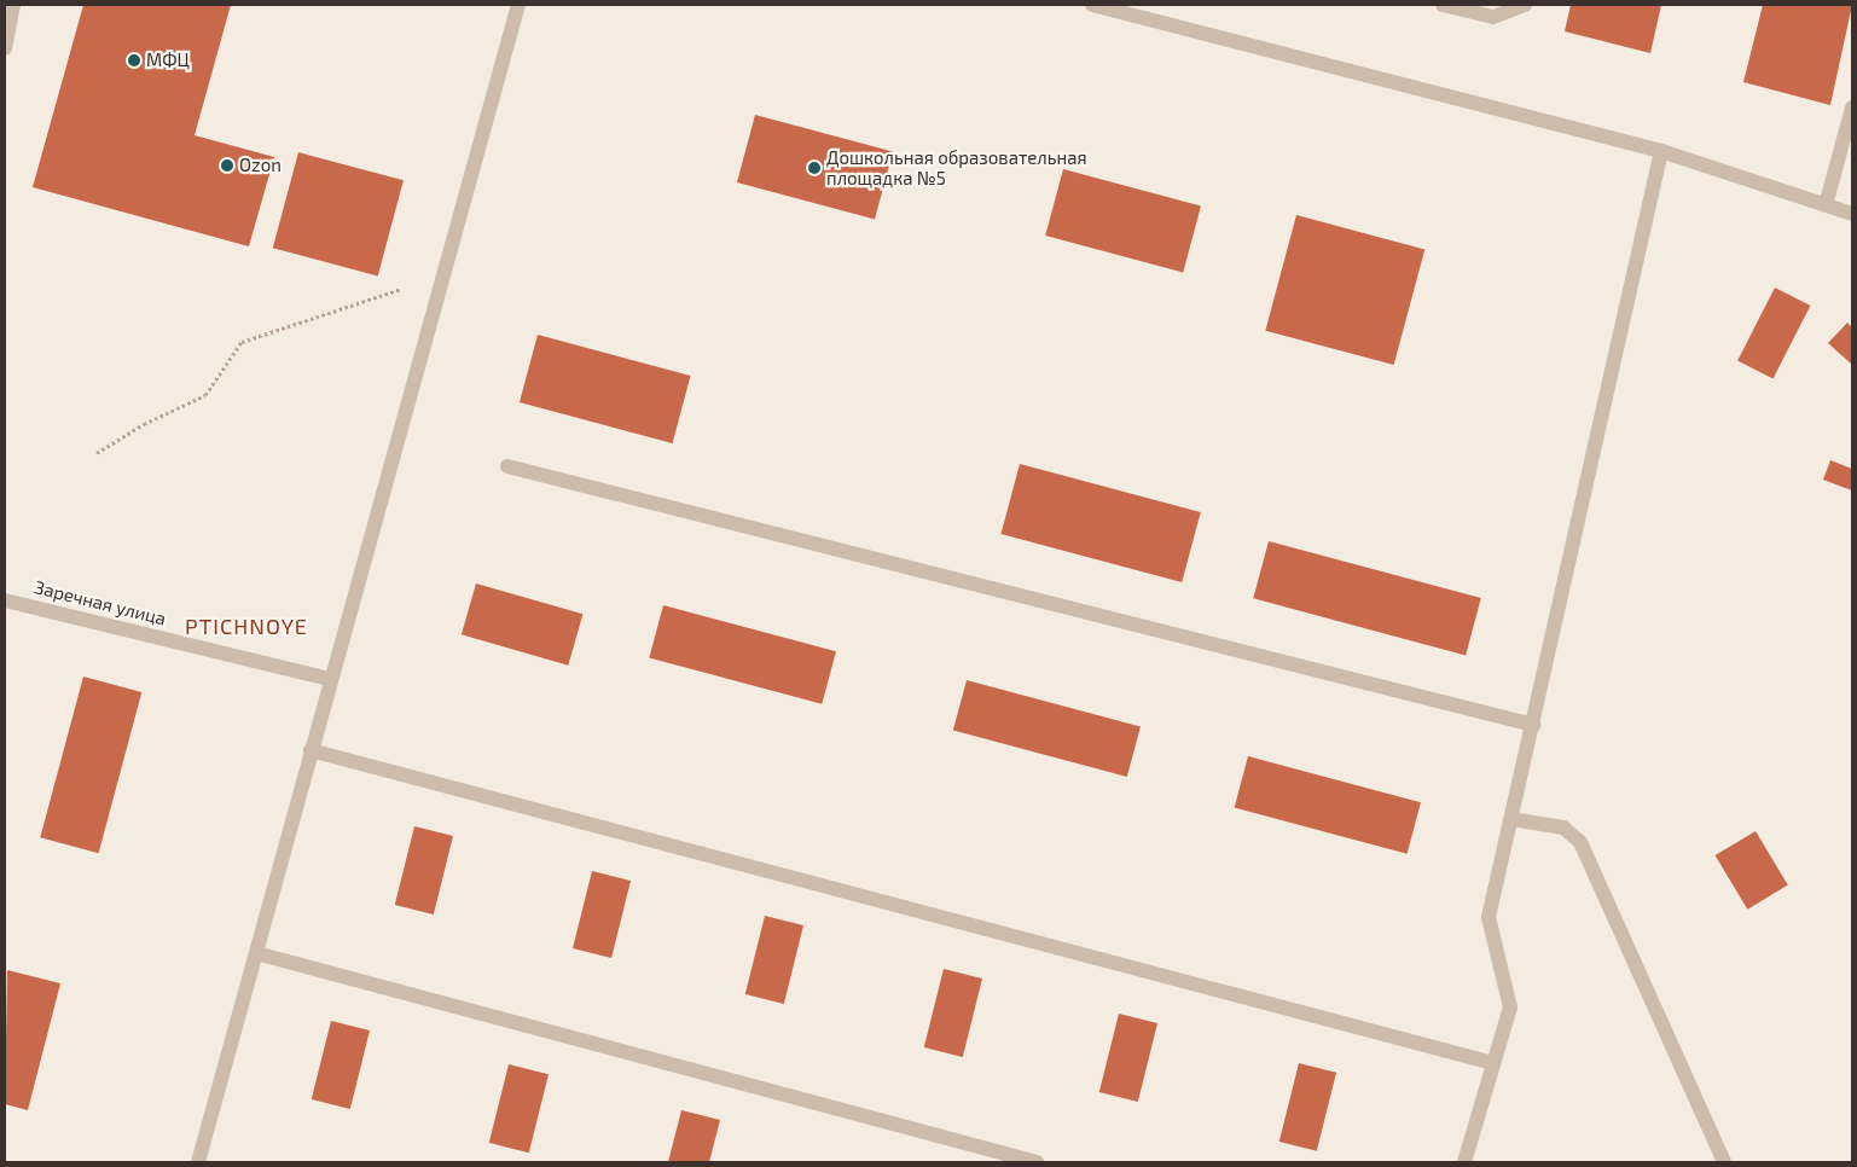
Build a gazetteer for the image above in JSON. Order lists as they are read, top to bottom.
{
  "streets": {
    "street": ["Заречная улица"]
  },
  "districts": ["PTICHNOYE"],
  "places": ["МФЦ", "Ozon", "Дошкольная образовательная площадка №5"]
}
